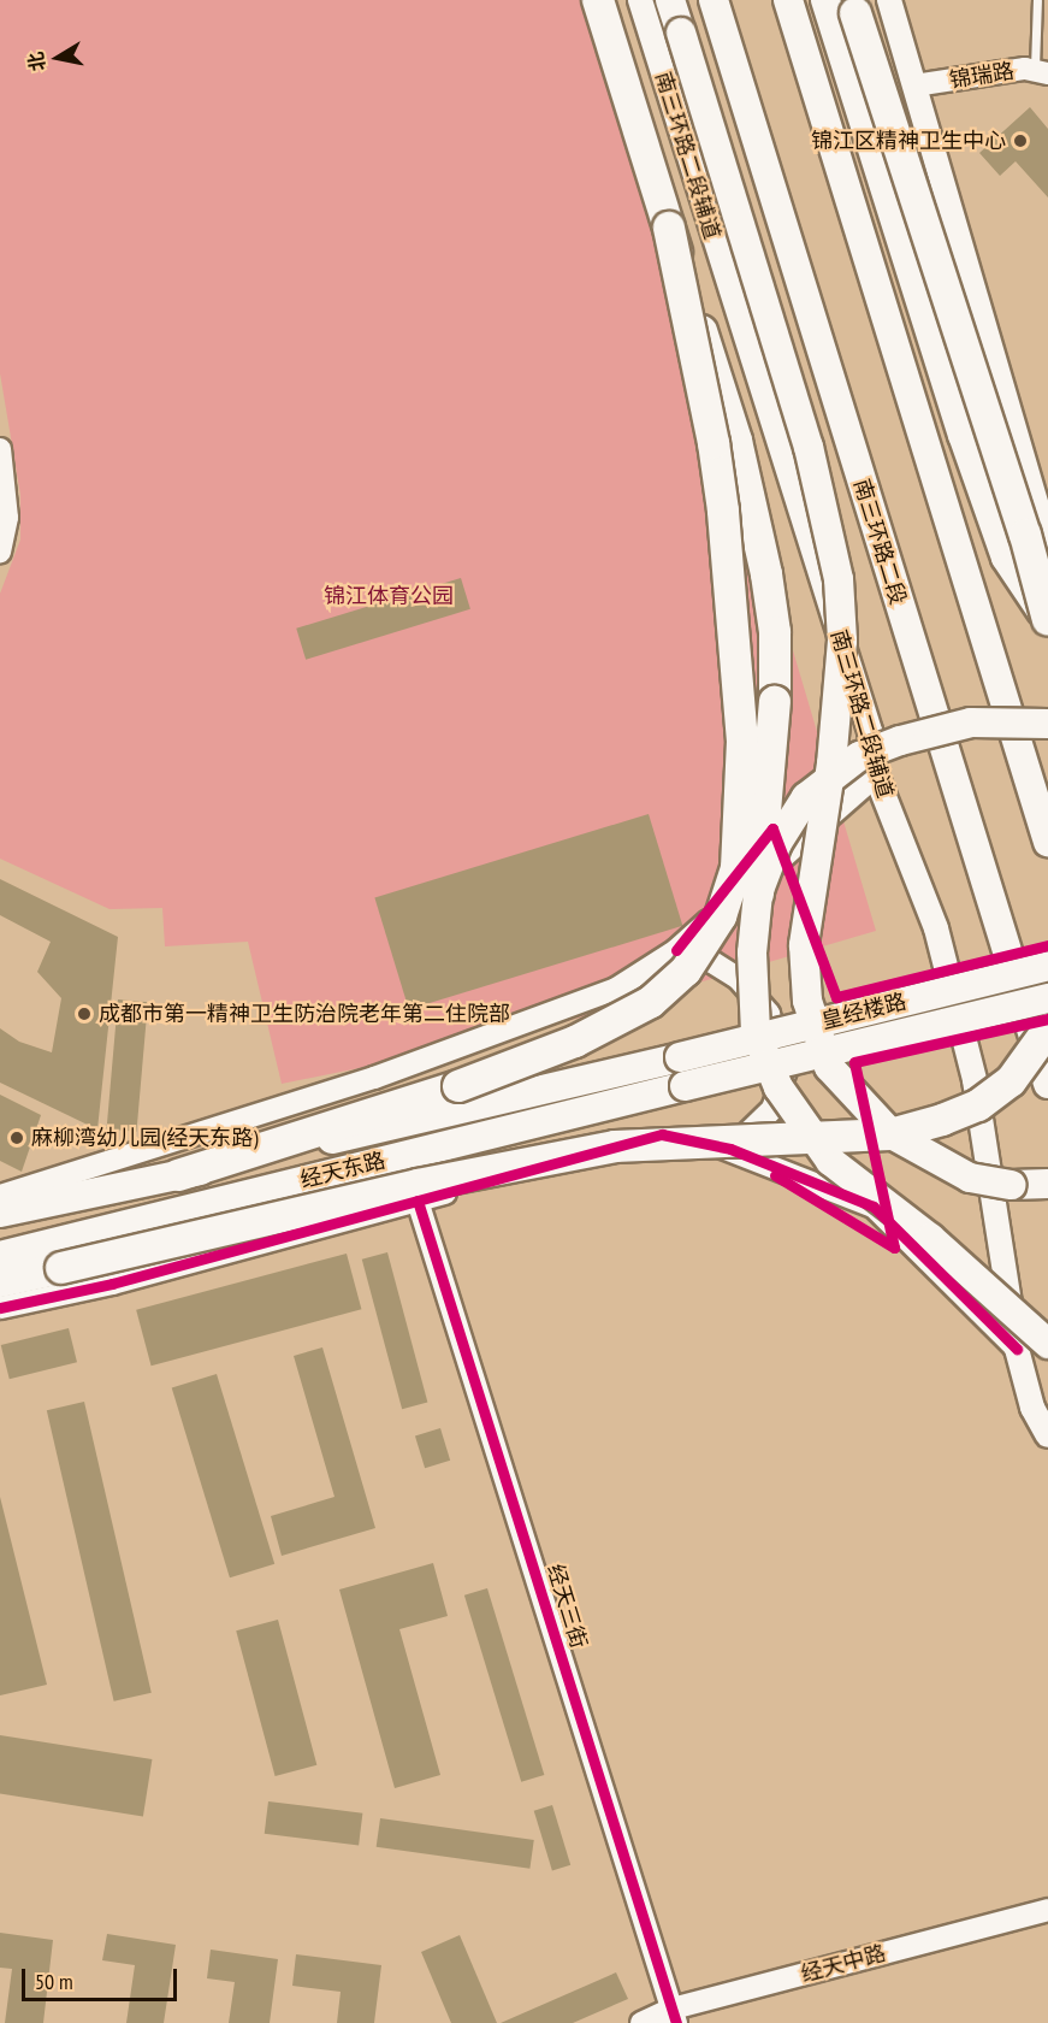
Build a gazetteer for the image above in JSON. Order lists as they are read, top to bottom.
{
  "streets": {
    "highway": ["南三环路二段", "皇经楼路", "经天东路"],
    "main road": ["南三环路二段辅道"],
    "street": ["锦瑞路", "经天三街", "经天中路"]
  },
  "crossings": [
    ["皇经楼路", "经天东路"],
    ["经天三街", "经天中路"]
  ],
  "parks": ["锦江体育公园"],
  "places": ["锦江区精神卫生中心", "成都市第一精神卫生防治院老年第二住院部", "麻柳湾幼儿园(经天东路)"],
  "scale_bar": "50 m",
  "north": "left"
}
